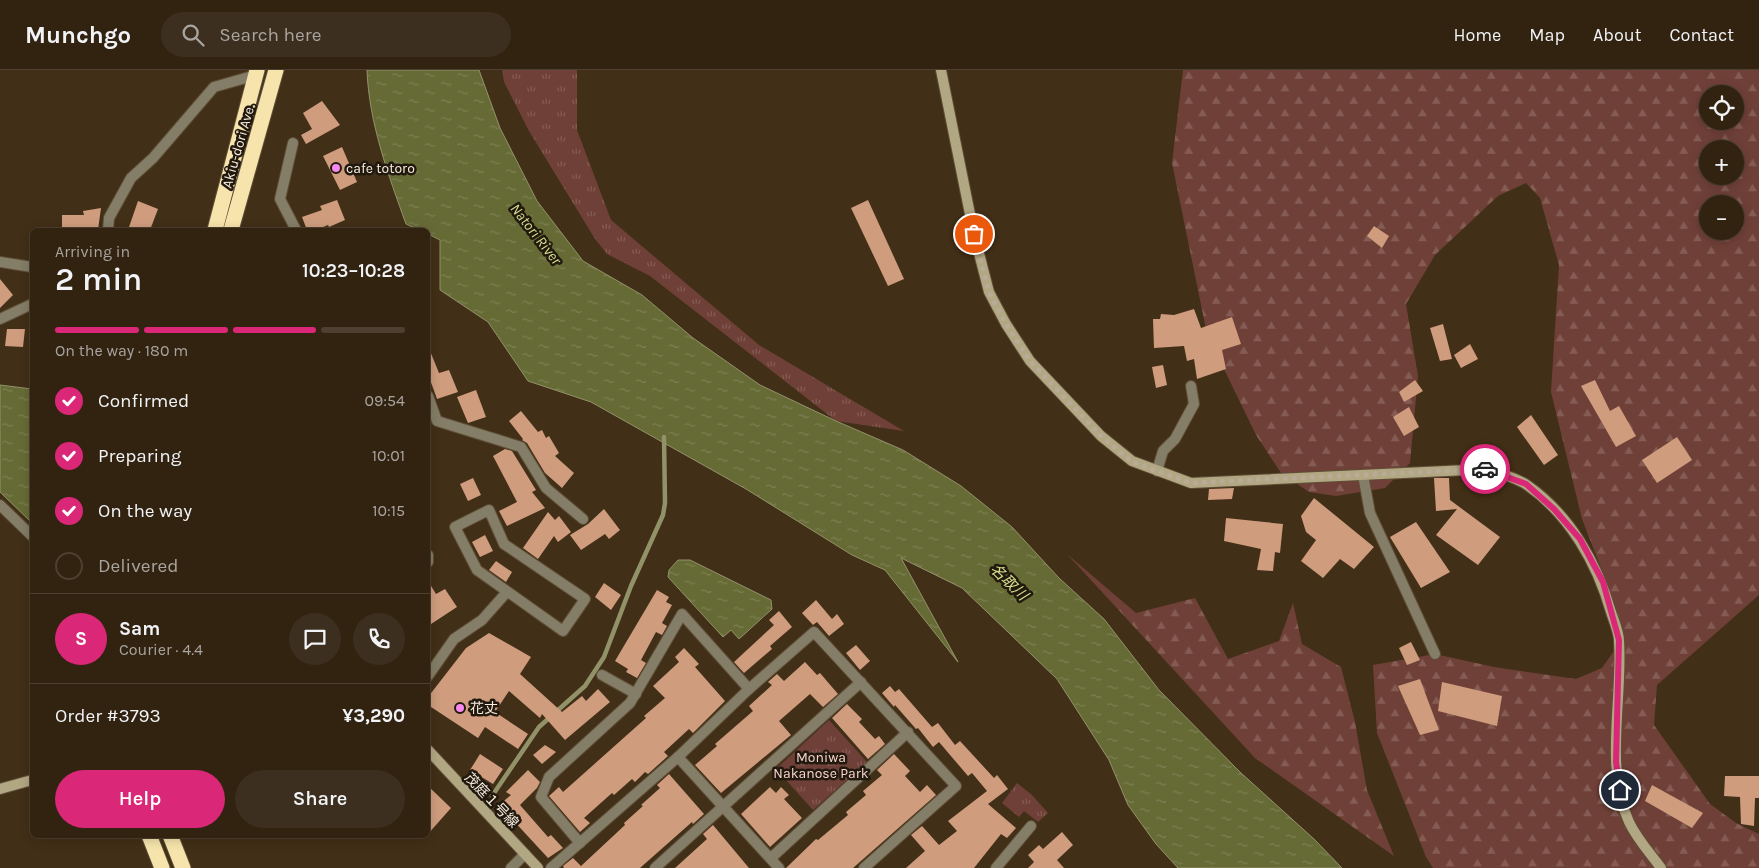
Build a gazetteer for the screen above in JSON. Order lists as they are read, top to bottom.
{
  "streets": {
    "highway": ["Akiu-dori Ave."],
    "street": ["茂庭１号線"]
  },
  "water": ["Natori River", "名取川"],
  "parks": ["Moniwa Nakanose Park"],
  "places": ["cafe totoro", "花丈"],
  "page": {
    "header": "Munchgo",
    "search": "Search here",
    "nav": [
      "Home",
      "Map",
      "About",
      "Contact"
    ],
    "map_buttons": ["+", "−"],
    "heading": ["2 min", "Arriving in", "10:23–10:28"],
    "panel": [
      "Sam",
      "Courier · 4.4",
      "Order #3793",
      "¥3,290"
    ],
    "bar": "On the way · 180 m",
    "list": [
      ["Confirmed", "09:54"],
      ["Preparing", "10:01"],
      ["On the way", "10:15"],
      "Delivered"
    ],
    "round": "S",
    "buttons": ["Help", "Share"]
  }
}
